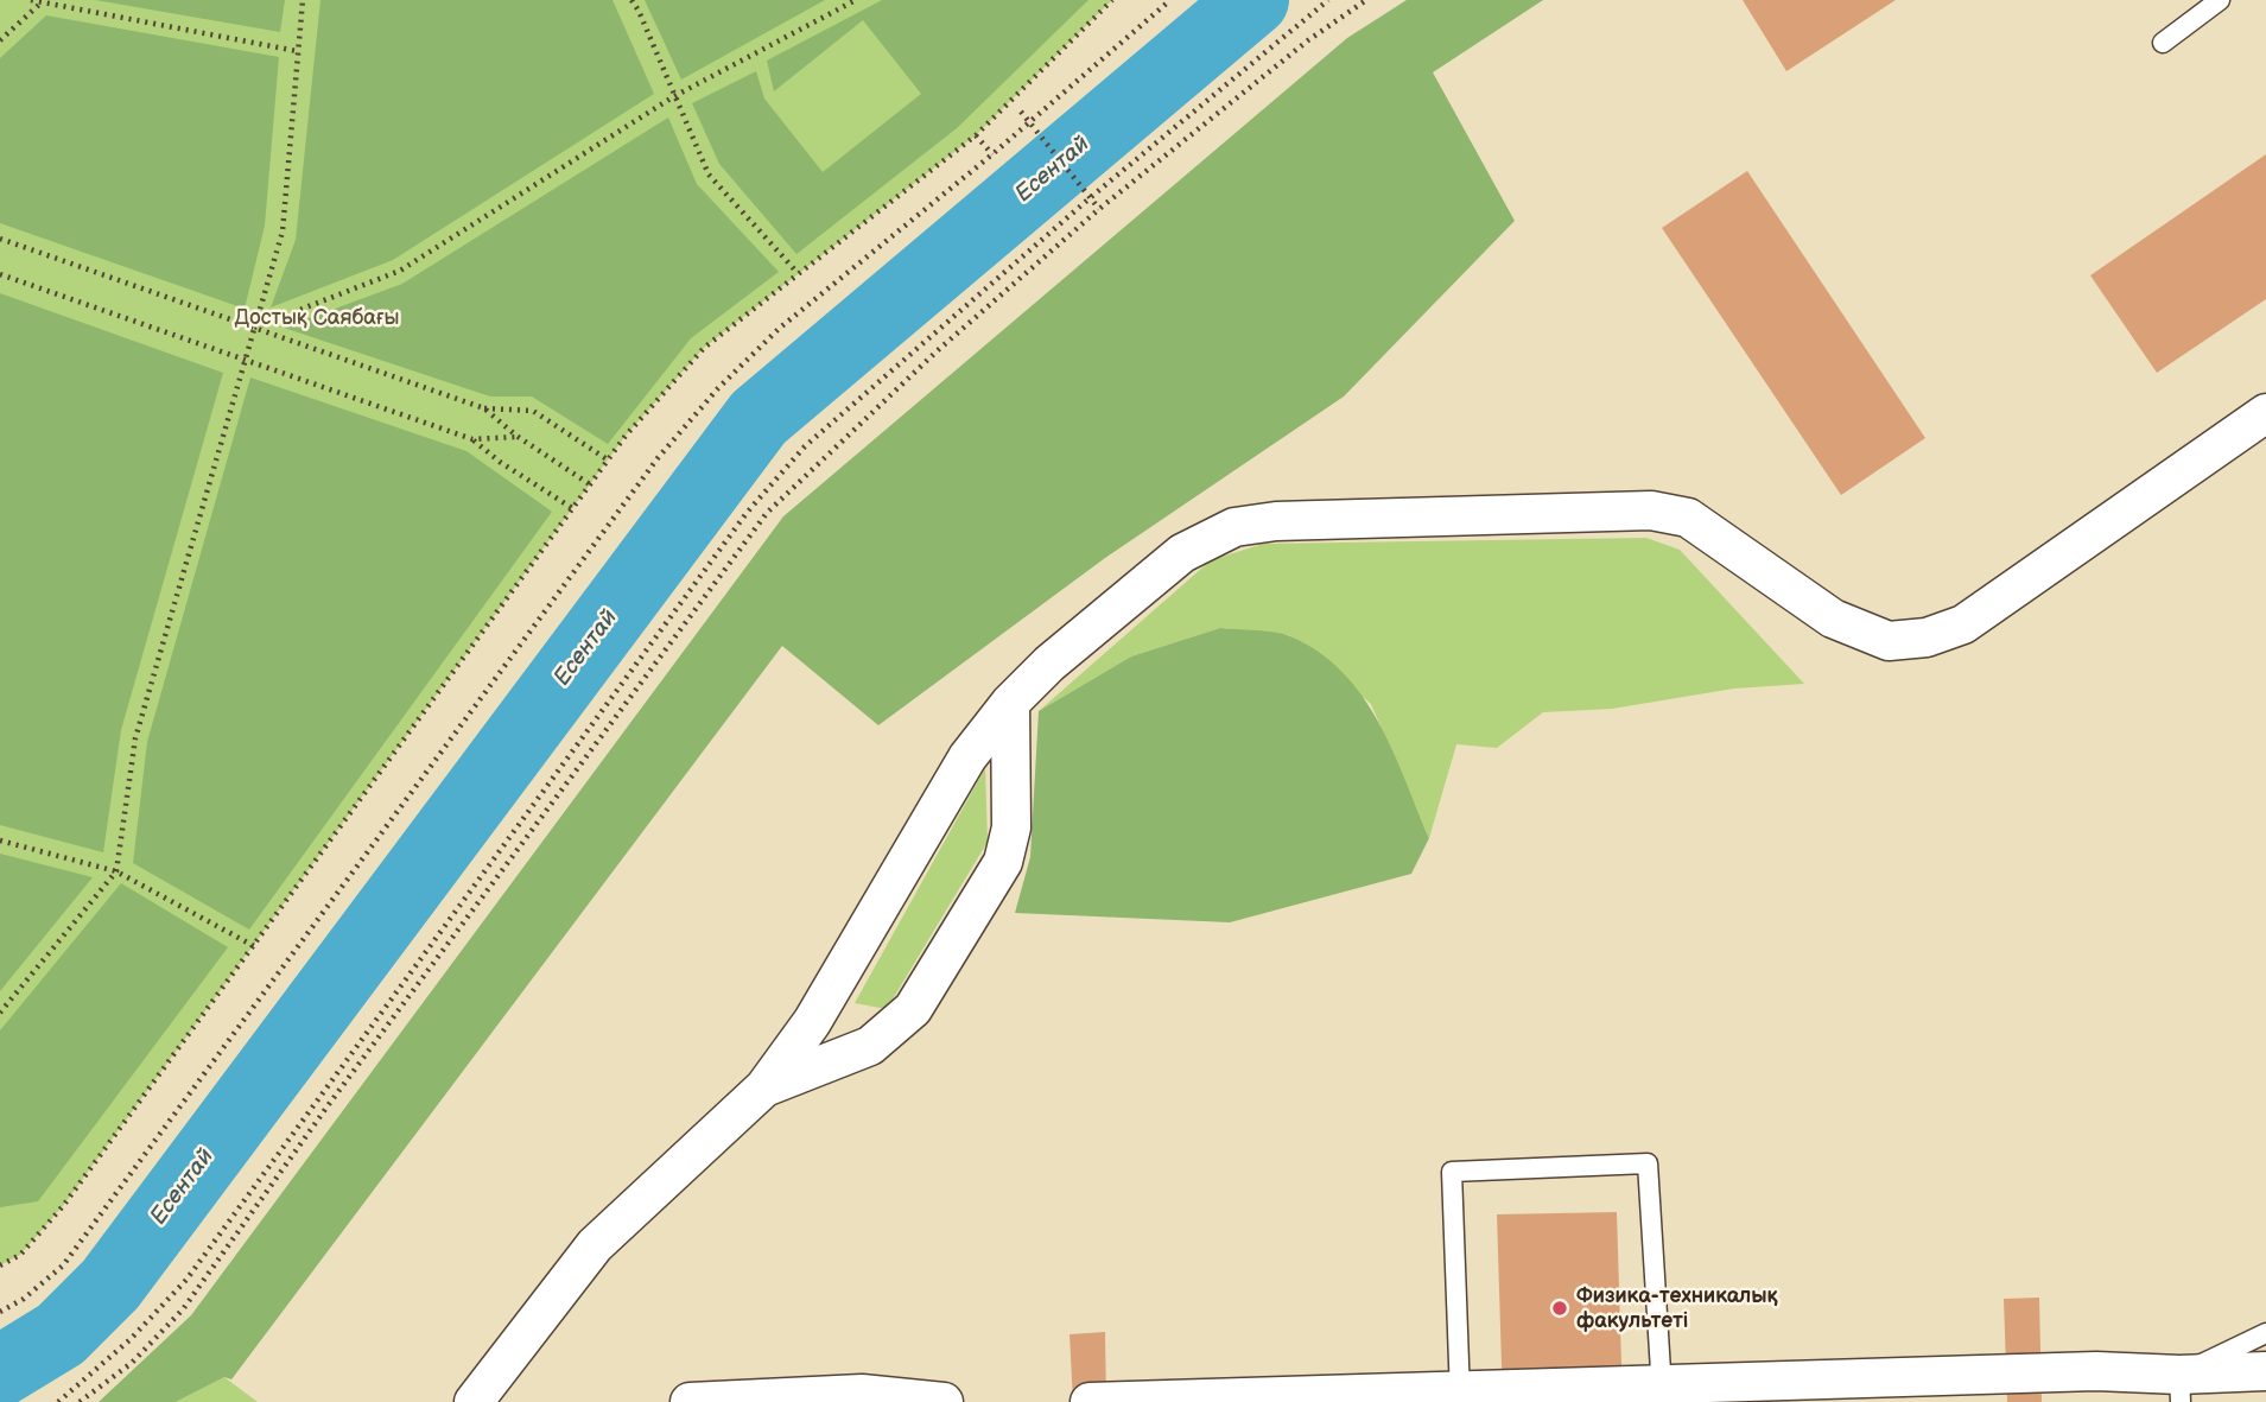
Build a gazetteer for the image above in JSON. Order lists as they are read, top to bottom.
{
  "water": ["Есентай"],
  "parks": ["Достық Саябағы"],
  "places": ["Физика-техникалық факультеті"]
}
